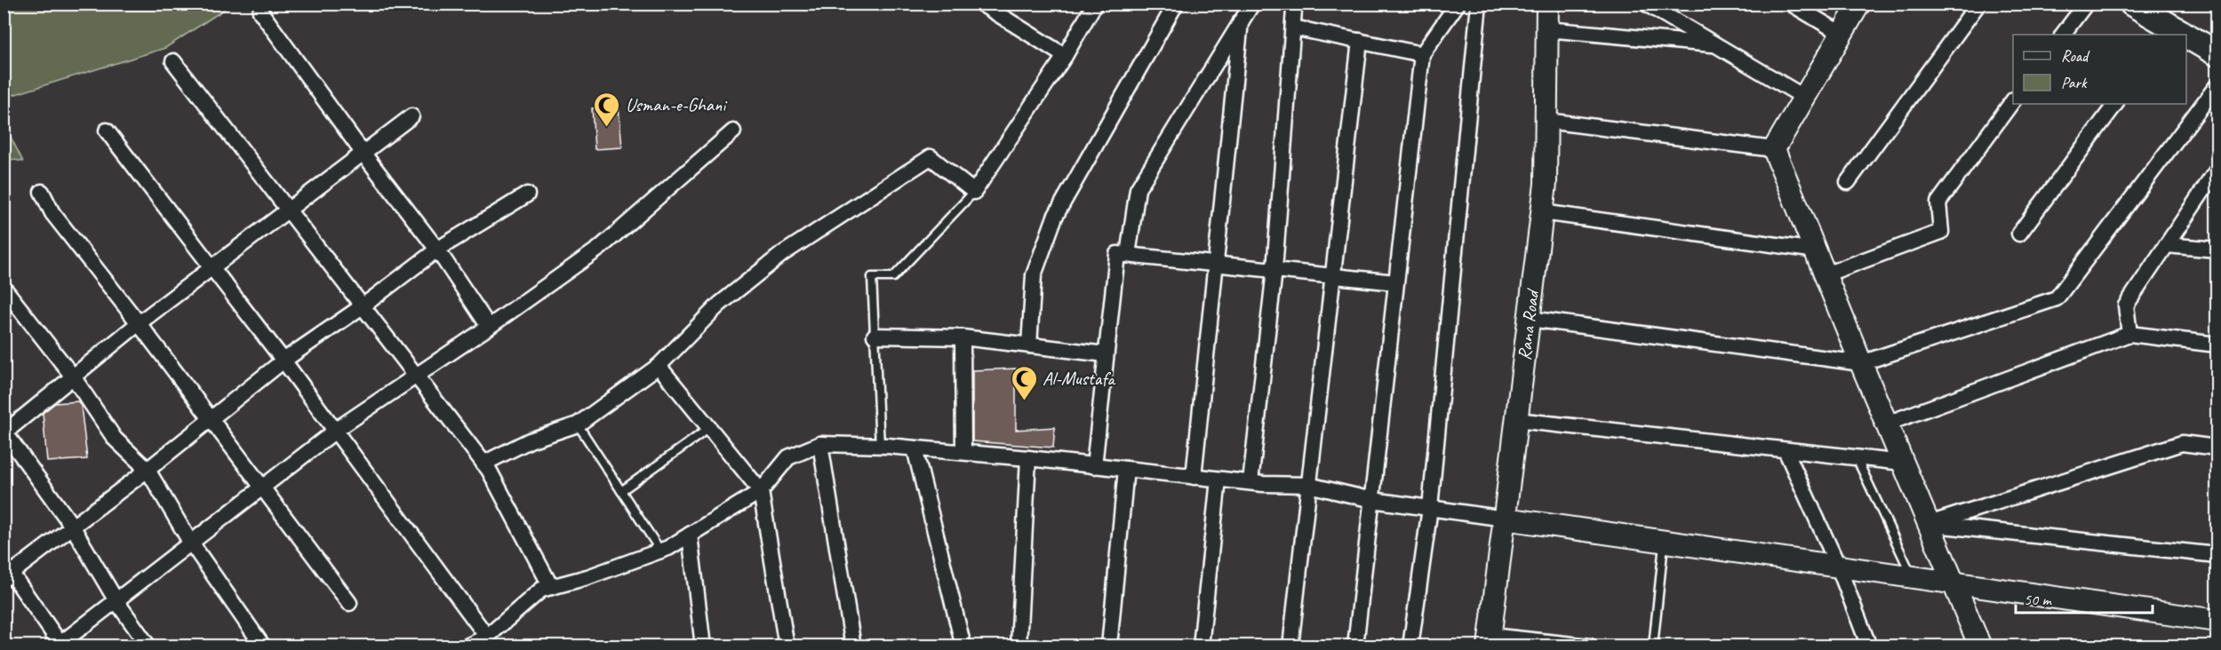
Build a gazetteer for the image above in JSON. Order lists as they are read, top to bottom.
{
  "streets": {
    "street": ["Rana Road"]
  },
  "places": {
    "mosque": ["Usman-e-Ghani", "Al-Mustafa"]
  },
  "legend": ["Road", "Park"],
  "scale_bar": "50 m"
}
